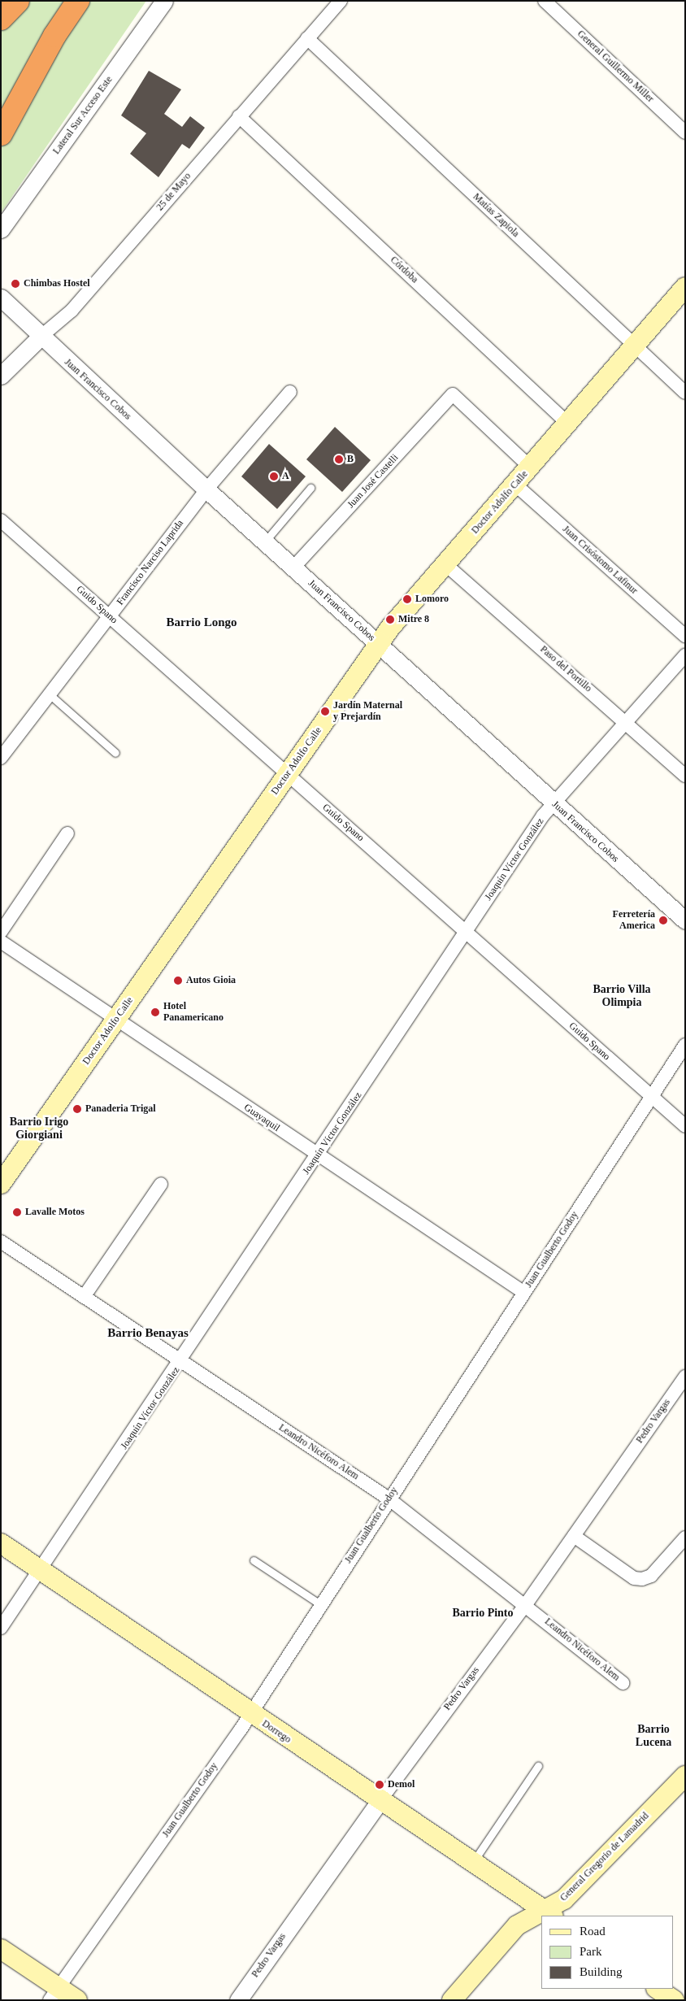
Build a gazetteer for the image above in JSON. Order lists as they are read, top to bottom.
{
  "streets": {
    "main road": ["Doctor Adolfo Calle", "Dorrego", "General Gregorio de Lamadrid"],
    "street": [
      "General Guillermo Miller",
      "Lateral Sur Acceso Este",
      "25 de Mayo",
      "Matías Zapiola",
      "Córdoba",
      "Juan Francisco Cobos",
      "Juan José Castelli",
      "Juan Crisóstomo Lafinur",
      "Francisco Narciso Laprida",
      "Guido Spano",
      "Paso del Portillo",
      "Joaquín Víctor González",
      "Guayaquil",
      "Juan Gualberto Godoy",
      "Pedro Vargas",
      "Leandro Nicéforo Alem"
    ]
  },
  "crossings": [
    ["25 de Mayo", "Matías Zapiola"],
    ["25 de Mayo", "Córdoba"],
    ["25 de Mayo", "Juan Francisco Cobos"],
    ["Matías Zapiola", "Doctor Adolfo Calle"],
    ["Córdoba", "Doctor Adolfo Calle"],
    ["Juan Francisco Cobos", "Juan José Castelli"],
    ["Juan Francisco Cobos", "Doctor Adolfo Calle"],
    ["Juan Francisco Cobos", "Francisco Narciso Laprida"],
    ["Juan Francisco Cobos", "Joaquín Víctor González"],
    ["Juan José Castelli", "Doctor Adolfo Calle"],
    ["Doctor Adolfo Calle", "Juan Crisóstomo Lafinur"],
    ["Doctor Adolfo Calle", "Guido Spano"],
    ["Doctor Adolfo Calle", "Paso del Portillo"],
    ["Doctor Adolfo Calle", "Guayaquil"],
    ["Francisco Narciso Laprida", "Guido Spano"],
    ["Guido Spano", "Joaquín Víctor González"],
    ["Guido Spano", "Juan Gualberto Godoy"],
    ["Paso del Portillo", "Joaquín Víctor González"],
    ["Joaquín Víctor González", "Guayaquil"],
    ["Joaquín Víctor González", "Leandro Nicéforo Alem"],
    ["Joaquín Víctor González", "Dorrego"],
    ["Guayaquil", "Juan Gualberto Godoy"],
    ["Juan Gualberto Godoy", "Leandro Nicéforo Alem"],
    ["Juan Gualberto Godoy", "Dorrego"],
    ["Pedro Vargas", "Leandro Nicéforo Alem"],
    ["Pedro Vargas", "Dorrego"],
    ["Dorrego", "General Gregorio de Lamadrid"]
  ],
  "districts": [
    "Barrio Longo",
    "Barrio Villa Olimpia",
    "Barrio Irigo Giorgiani",
    "Barrio Benayas",
    "Barrio Pinto",
    "Barrio Lucena"
  ],
  "places": [
    "Chimbas Hostel",
    "B",
    "A",
    "Lomoro",
    "Mitre 8",
    "Jardín Maternal y Prejardín",
    "Ferretería America",
    "Autos Gioia",
    "Hotel Panamericano",
    "Panaderia Trigal",
    "Lavalle Motos",
    "Demol"
  ],
  "legend": ["Road", "Park", "Building"]
}
